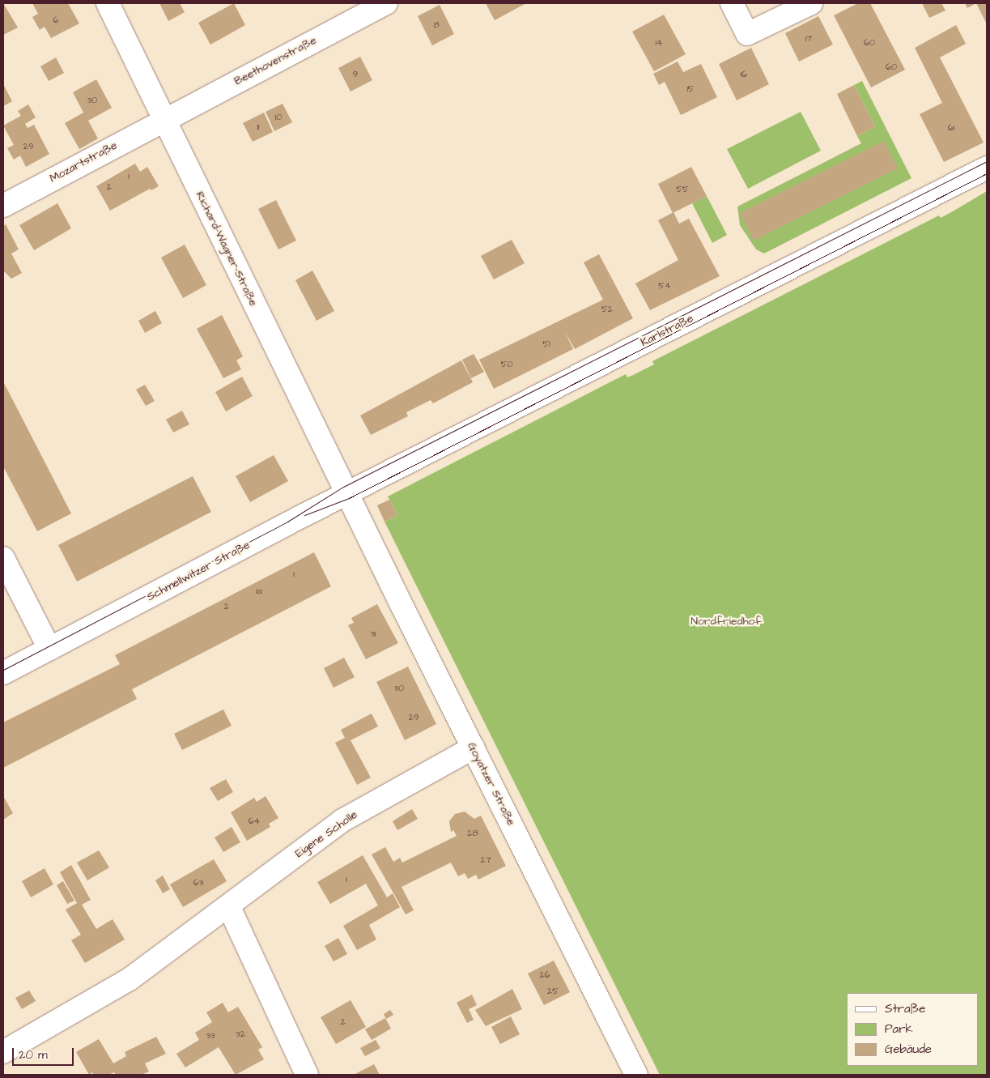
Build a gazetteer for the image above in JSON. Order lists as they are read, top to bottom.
{
  "streets": {
    "street": [
      "Beethovenstraße",
      "Mozartstraße",
      "Richard-Wagner-Straße",
      "Karlstraße",
      "Schmellwitzer Straße",
      "Goyatzer Straße",
      "Eigene Scholle"
    ]
  },
  "crossings": [
    ["Beethovenstraße", "Mozartstraße"],
    ["Beethovenstraße", "Richard-Wagner-Straße"],
    ["Mozartstraße", "Richard-Wagner-Straße"],
    ["Richard-Wagner-Straße", "Karlstraße"],
    ["Richard-Wagner-Straße", "Schmellwitzer Straße"],
    ["Richard-Wagner-Straße", "Goyatzer Straße"],
    ["Karlstraße", "Schmellwitzer Straße"],
    ["Karlstraße", "Goyatzer Straße"],
    ["Schmellwitzer Straße", "Goyatzer Straße"],
    ["Goyatzer Straße", "Eigene Scholle"]
  ],
  "parks": ["Nordfriedhof"],
  "house_numbers": [
    "6",
    "8",
    "17",
    "14",
    "60",
    "60",
    "9",
    "16",
    "15",
    "30",
    "10",
    "11",
    "61",
    "29",
    "1",
    "2",
    "55",
    "54",
    "52",
    "51",
    "50",
    "1",
    "1a",
    "2",
    "31",
    "30",
    "29",
    "64",
    "28",
    "27",
    "1",
    "63",
    "26",
    "25",
    "2",
    "32",
    "33"
  ],
  "legend": ["Straße", "Park", "Gebäude"],
  "scale_bar": "20 m"
}
